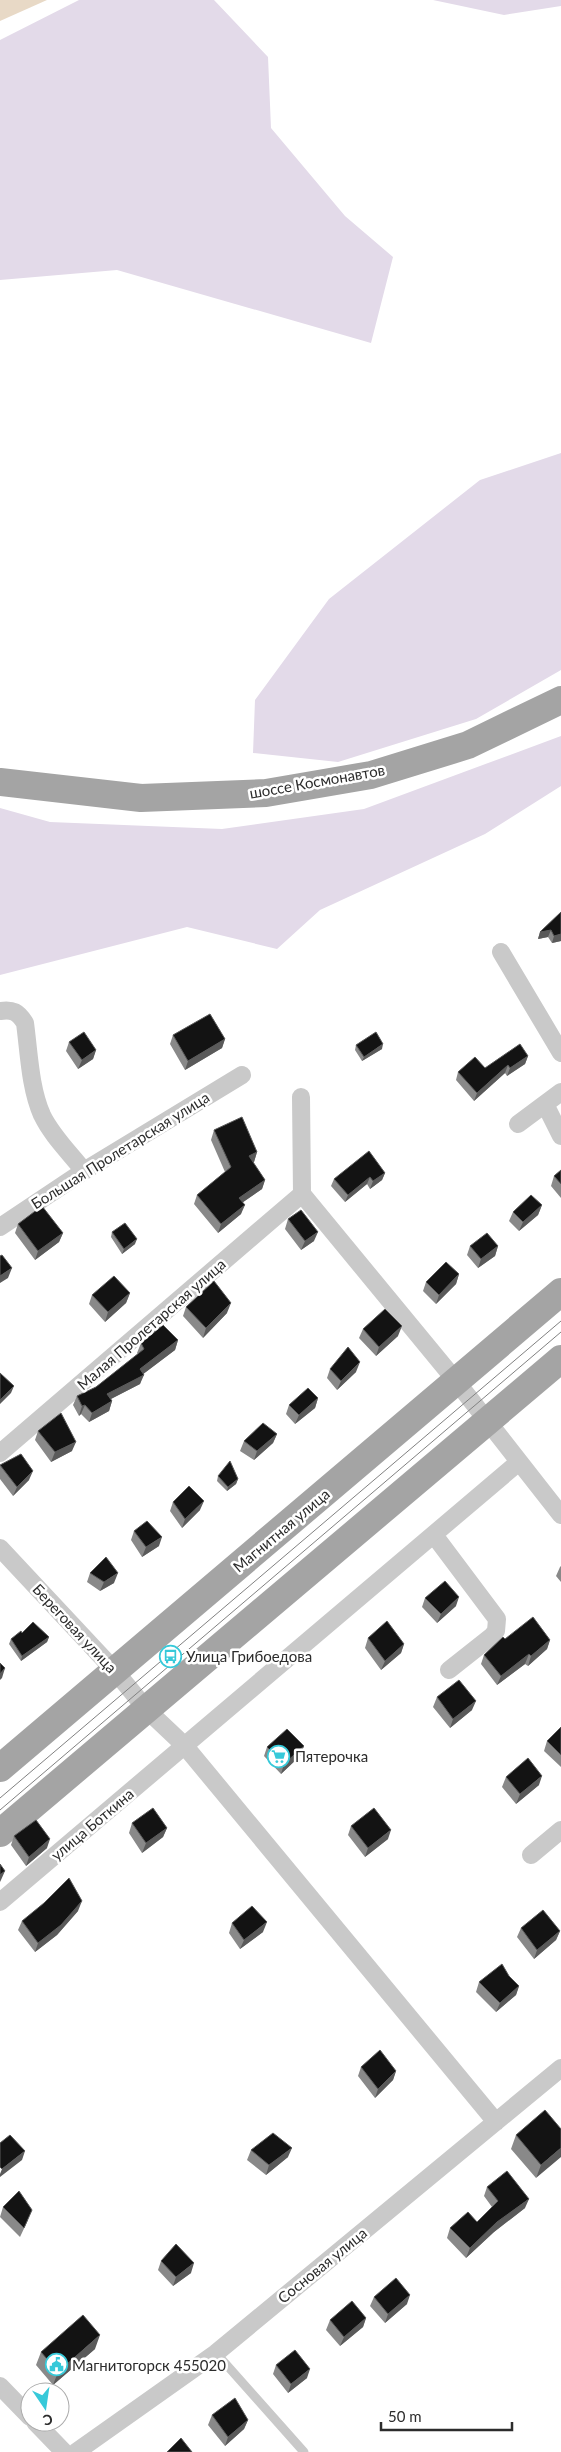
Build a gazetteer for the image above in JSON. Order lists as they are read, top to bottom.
{
  "streets": {
    "main road": ["шоссе Космонавтов", "Магнитная улица"],
    "street": [
      "Большая Пролетарская улица",
      "Малая Пролетарская улица",
      "Береговая улица",
      "улица Боткина",
      "Сосновая улица"
    ]
  },
  "crossings": [
    ["Магнитная улица", "Береговая улица"],
    ["Береговая улица", "улица Боткина"],
    ["Береговая улица", "Сосновая улица"]
  ],
  "places": {
    "bus stop": ["Улица Грибоедова"],
    "supermarket": ["Пятерочка"],
    "public building": ["Магнитогорск 455020"]
  },
  "scale_bar": "50 m",
  "north": "bottom"
}
